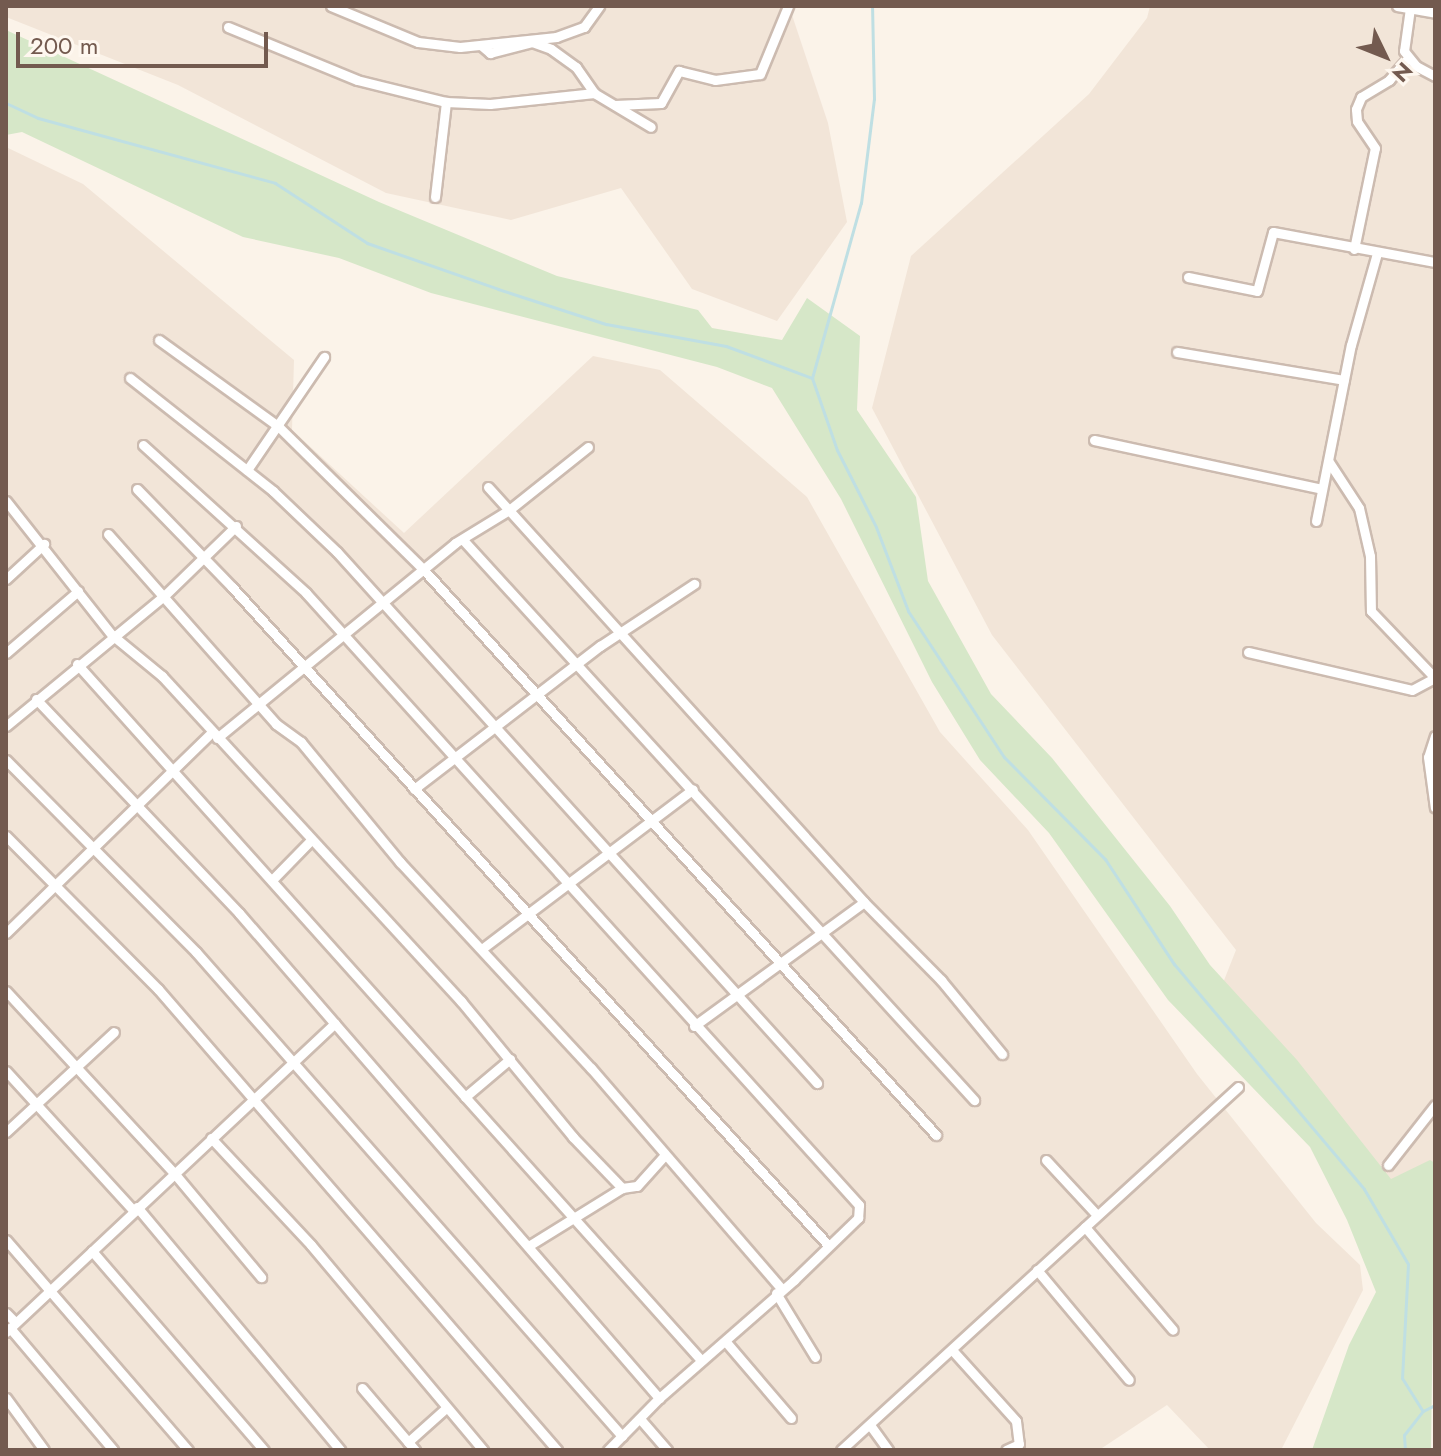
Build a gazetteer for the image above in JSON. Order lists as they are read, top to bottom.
{
  "scale_bar": "200 m",
  "north": "bottom right"
}
